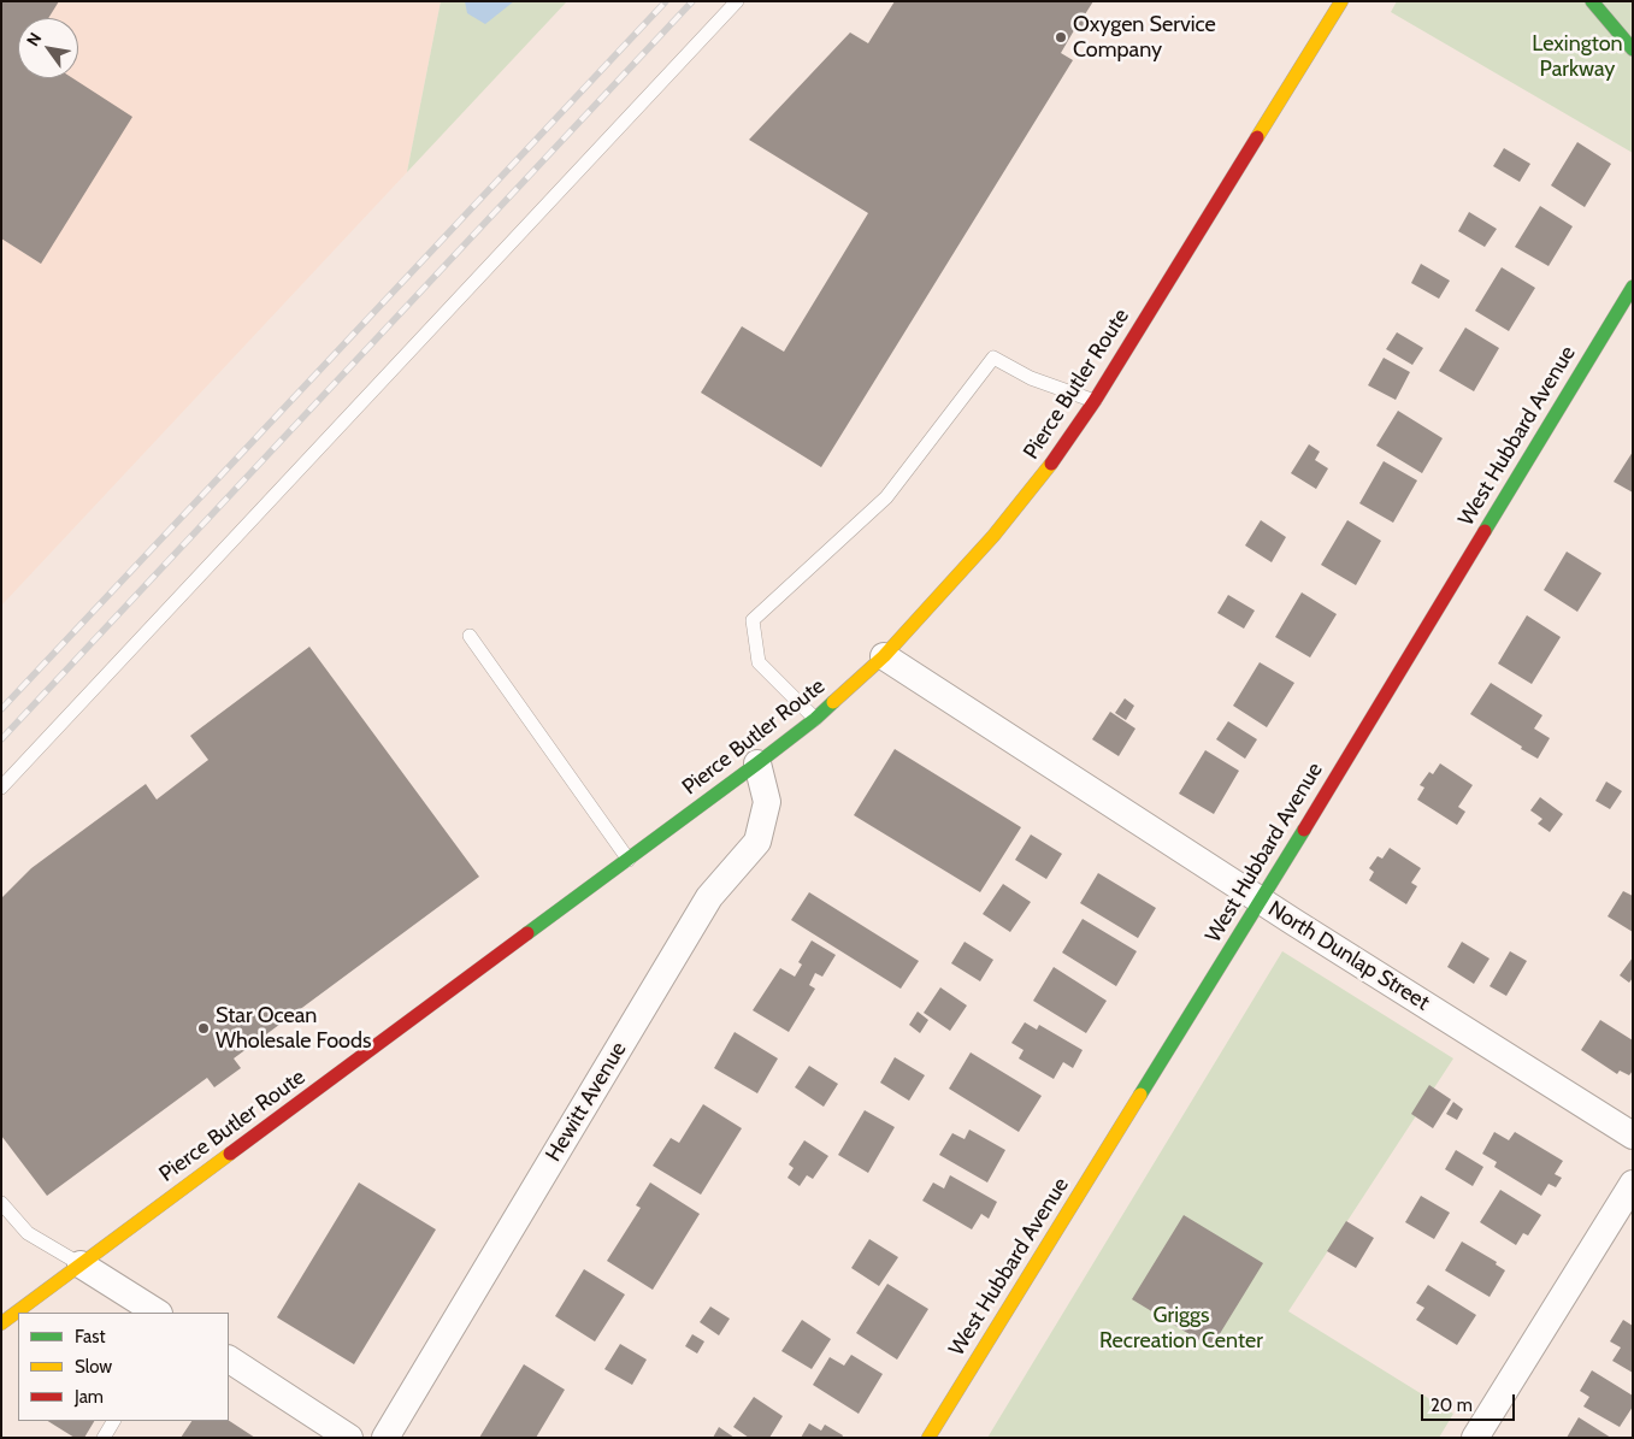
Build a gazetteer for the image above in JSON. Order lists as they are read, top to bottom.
{
  "streets": {
    "main road": ["Pierce Butler Route", "West Hubbard Avenue"],
    "street": ["North Dunlap Street", "Hewitt Avenue"]
  },
  "crossings": [
    ["Pierce Butler Route", "North Dunlap Street"],
    ["Pierce Butler Route", "Hewitt Avenue"],
    ["West Hubbard Avenue", "North Dunlap Street"]
  ],
  "parks": ["Lexington Parkway", "Griggs Recreation Center"],
  "places": ["Oxygen Service Company", "Star Ocean Wholesale Foods"],
  "legend": ["Fast", "Slow", "Jam"],
  "scale_bar": "20 m",
  "north": "top left"
}
